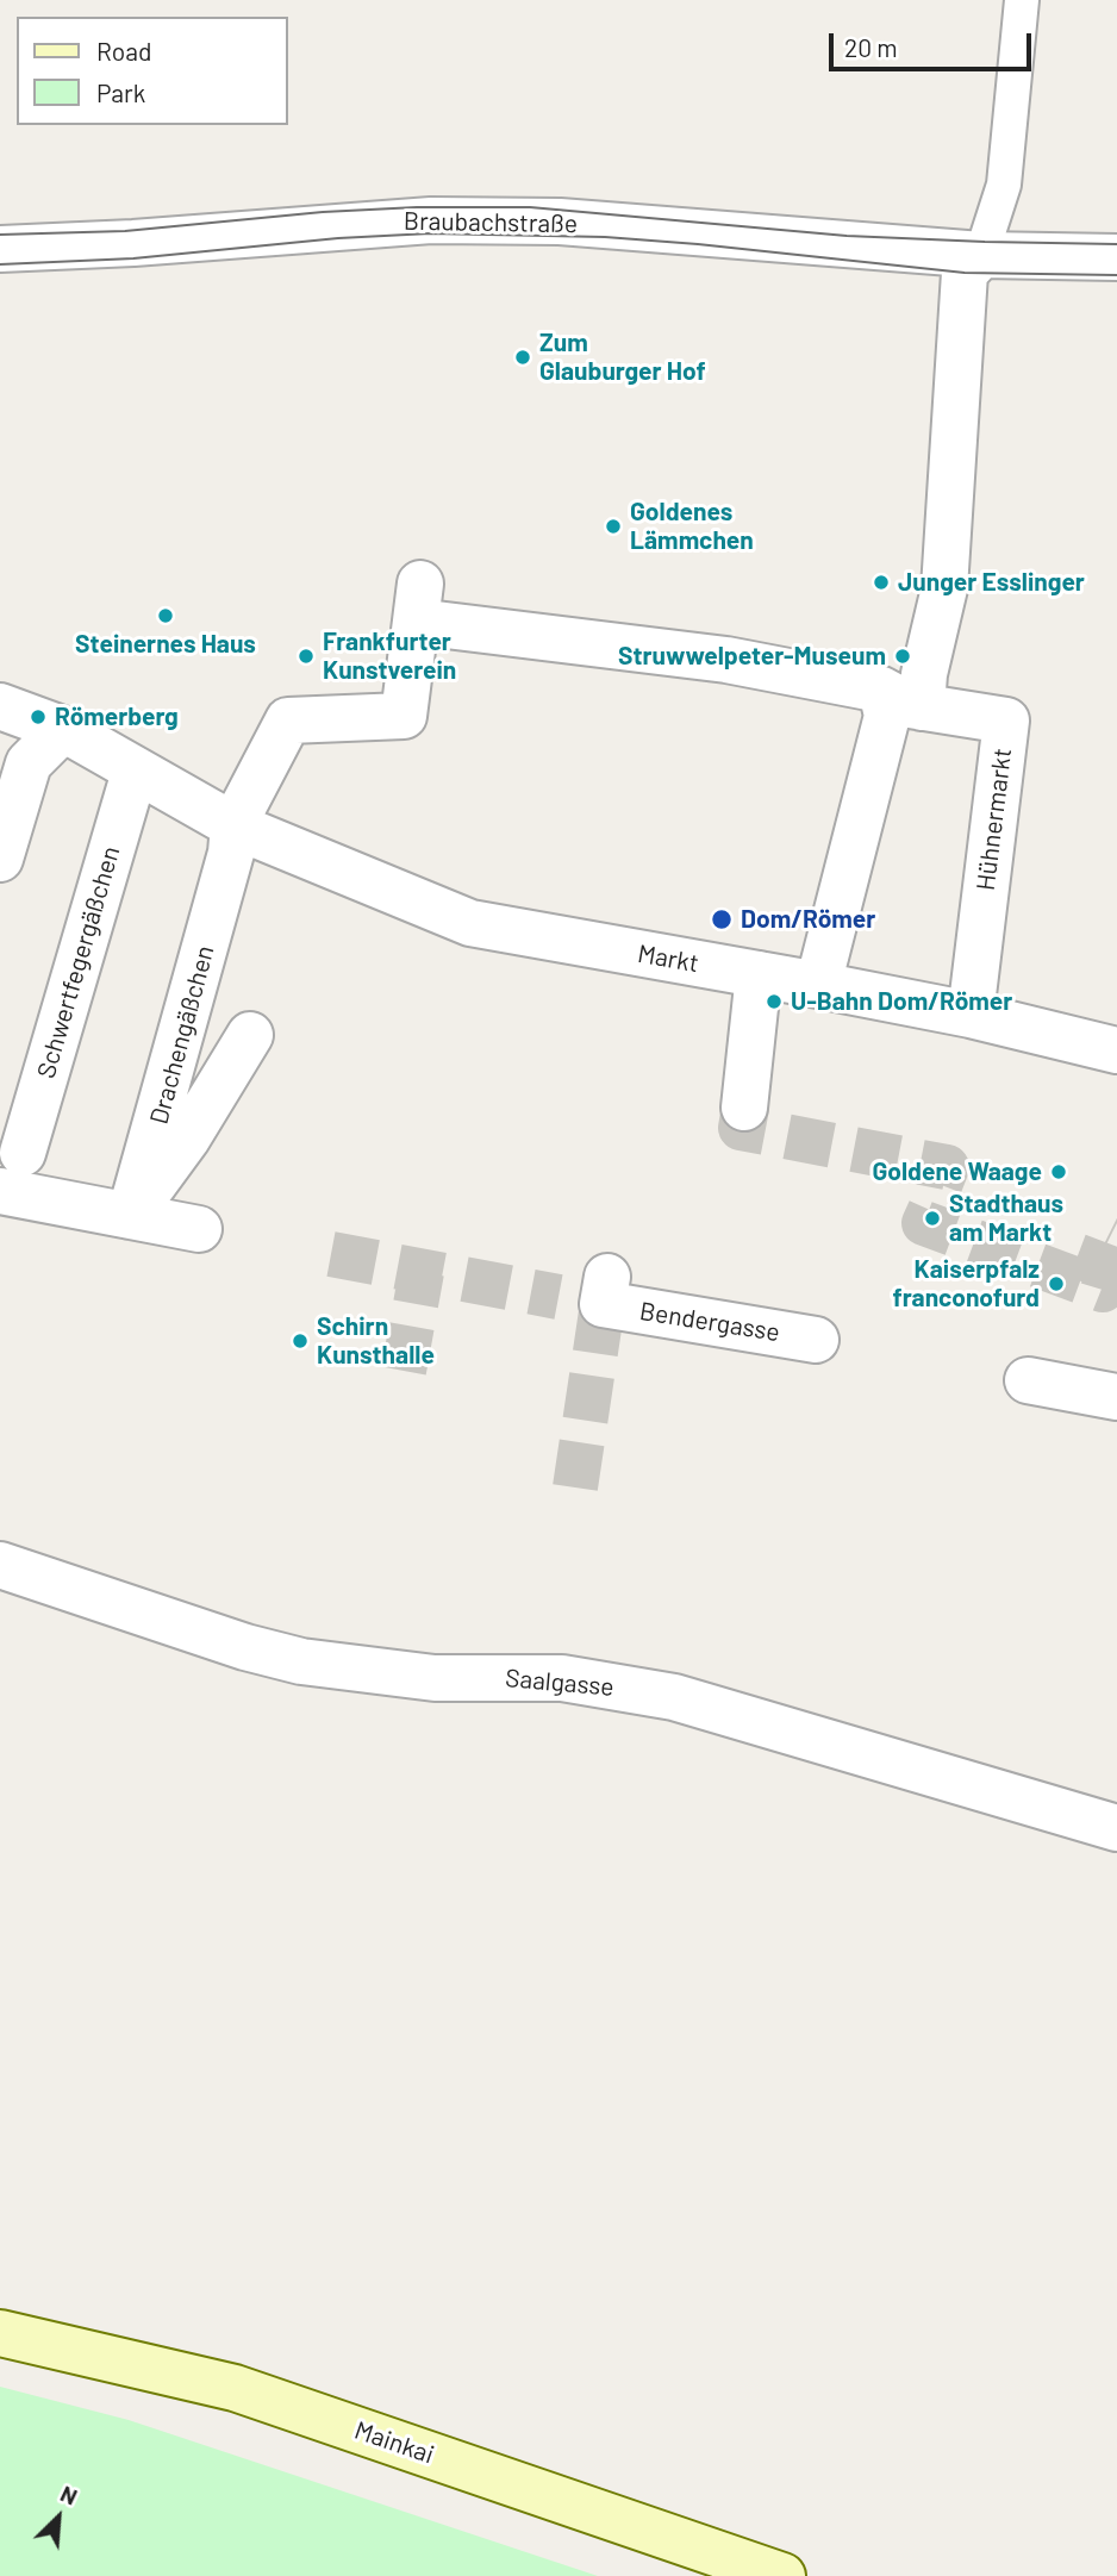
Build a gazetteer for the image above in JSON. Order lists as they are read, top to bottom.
{
  "streets": {
    "street": [
      "Braubachstraße",
      "Hühnermarkt",
      "Markt",
      "Schwertfegergäßchen",
      "Drachengäßchen",
      "Bendergasse",
      "Saalgasse",
      "Mainkai"
    ]
  },
  "crossings": [
    ["Hühnermarkt", "Markt"],
    ["Markt", "Schwertfegergäßchen"],
    ["Markt", "Drachengäßchen"]
  ],
  "places": [
    "Zum Glauburger Hof",
    "Goldenes Lämmchen",
    "Junger Esslinger",
    "Steinernes Haus",
    "Frankfurter Kunstverein",
    "Struwwelpeter-Museum",
    "Römerberg",
    "Dom/Römer",
    "U-Bahn Dom/Römer",
    "Goldene Waage",
    "Stadthaus am Markt",
    "Kaiserpfalz franconofurd",
    "Schirn Kunsthalle"
  ],
  "legend": ["Road", "Park"],
  "scale_bar": "20 m",
  "north": "top right"
}
